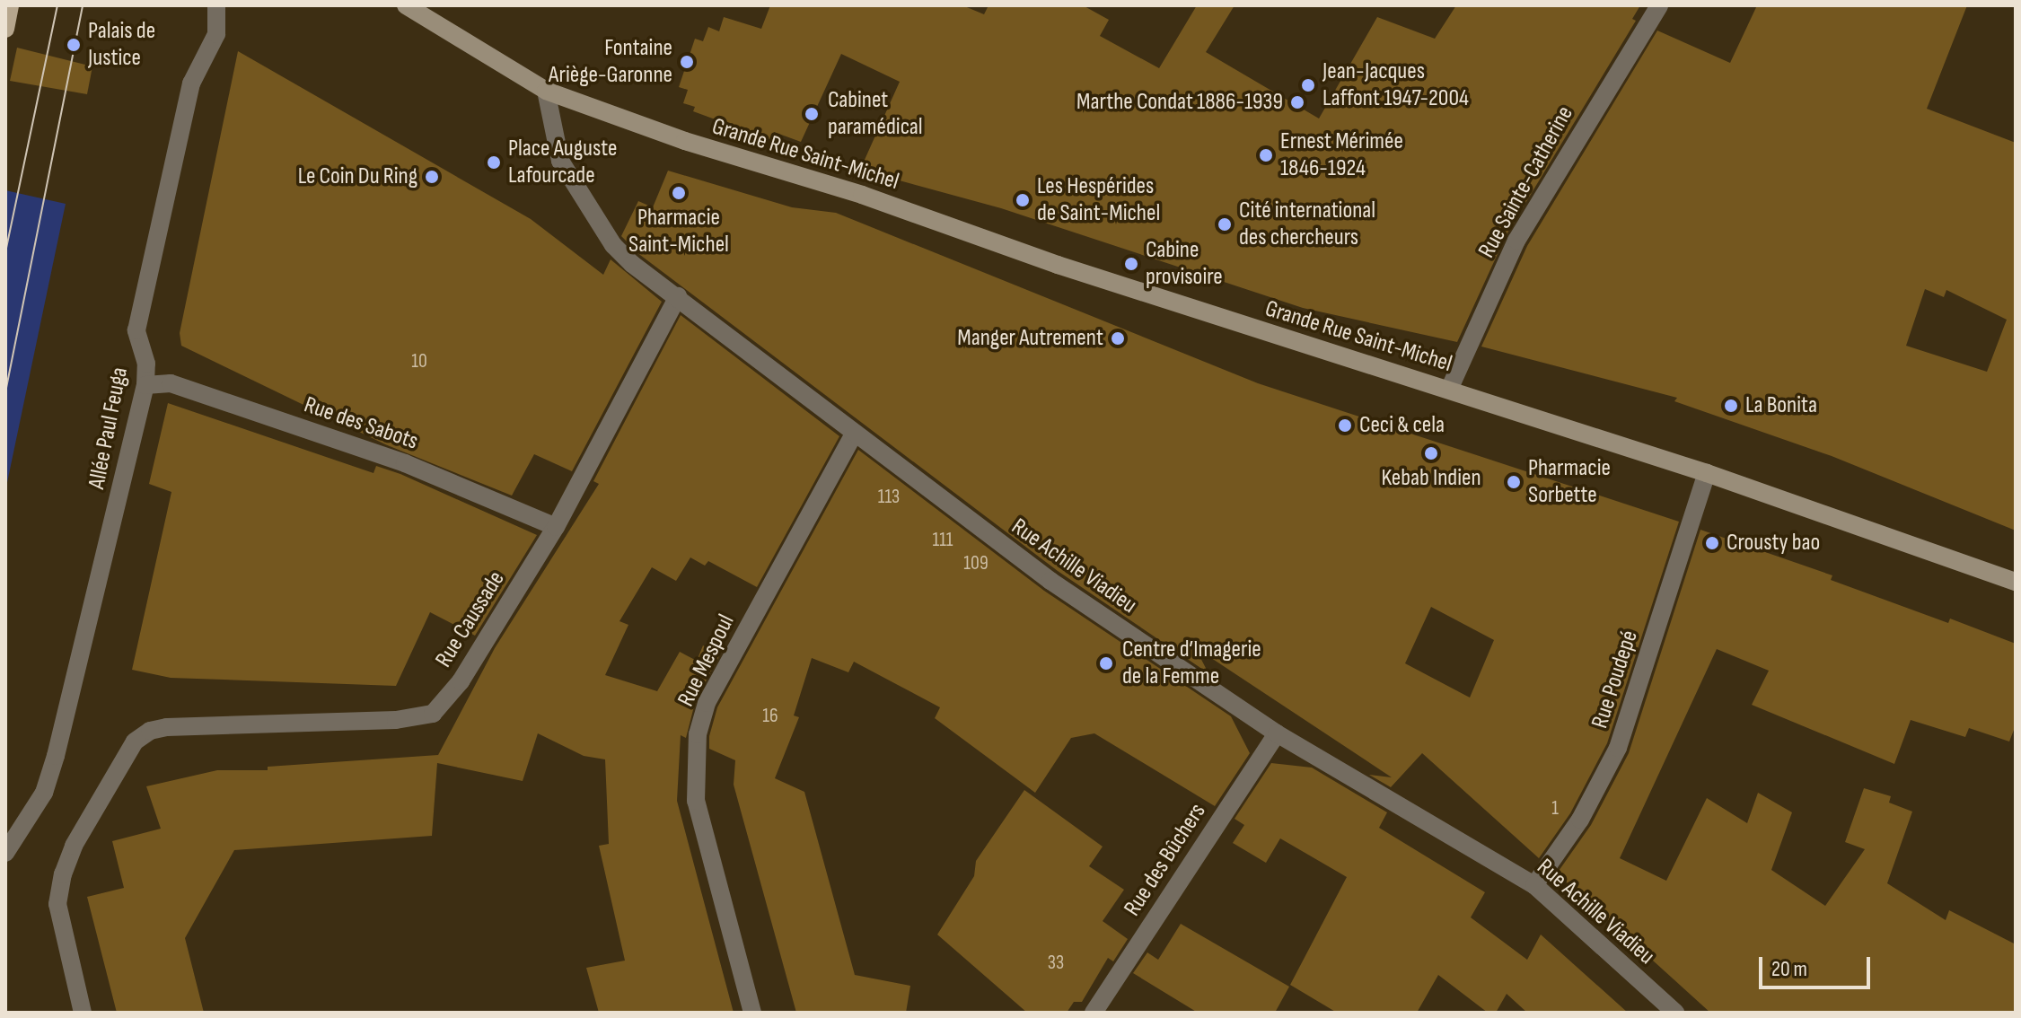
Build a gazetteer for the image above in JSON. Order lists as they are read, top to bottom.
{
  "streets": {
    "main road": ["Grande Rue Saint-Michel"],
    "street": [
      "Rue Sainte-Catherine",
      "Rue des Sabots",
      "Allée Paul Feuga",
      "Rue Achille Viadieu",
      "Rue Caussade",
      "Rue Mespoul",
      "Rue Poudepé",
      "Rue des Bûchers"
    ]
  },
  "crossings": [
    ["Grande Rue Saint-Michel", "Rue Sainte-Catherine"],
    ["Grande Rue Saint-Michel", "Rue Achille Viadieu"],
    ["Grande Rue Saint-Michel", "Rue Poudepé"],
    ["Rue des Sabots", "Allée Paul Feuga"],
    ["Rue des Sabots", "Rue Caussade"],
    ["Rue Achille Viadieu", "Rue Caussade"],
    ["Rue Achille Viadieu", "Rue Mespoul"],
    ["Rue Achille Viadieu", "Rue Poudepé"],
    ["Rue Achille Viadieu", "Rue des Bûchers"]
  ],
  "places": [
    "Palais de Justice",
    "Fontaine Ariège-Garonne",
    "Jean-Jacques Laffont 1947-2004",
    "Marthe Condat 1886-1939",
    "Cabinet paramédical",
    "Ernest Mérimée 1846-1924",
    "Place Auguste Lafourcade",
    "Le Coin Du Ring",
    "Pharmacie Saint-Michel",
    "Les Hespérides de Saint-Michel",
    "Cité international des chercheurs",
    "Cabine provisoire",
    "Manger Autrement",
    "La Bonita",
    "Ceci & cela",
    "Kebab Indien",
    "Pharmacie Sorbette",
    "Crousty bao",
    "Centre d’Imagerie de la Femme"
  ],
  "house_numbers": [
    "10",
    "113",
    "111",
    "109",
    "16",
    "1",
    "33"
  ],
  "scale_bar": "20 m"
}
